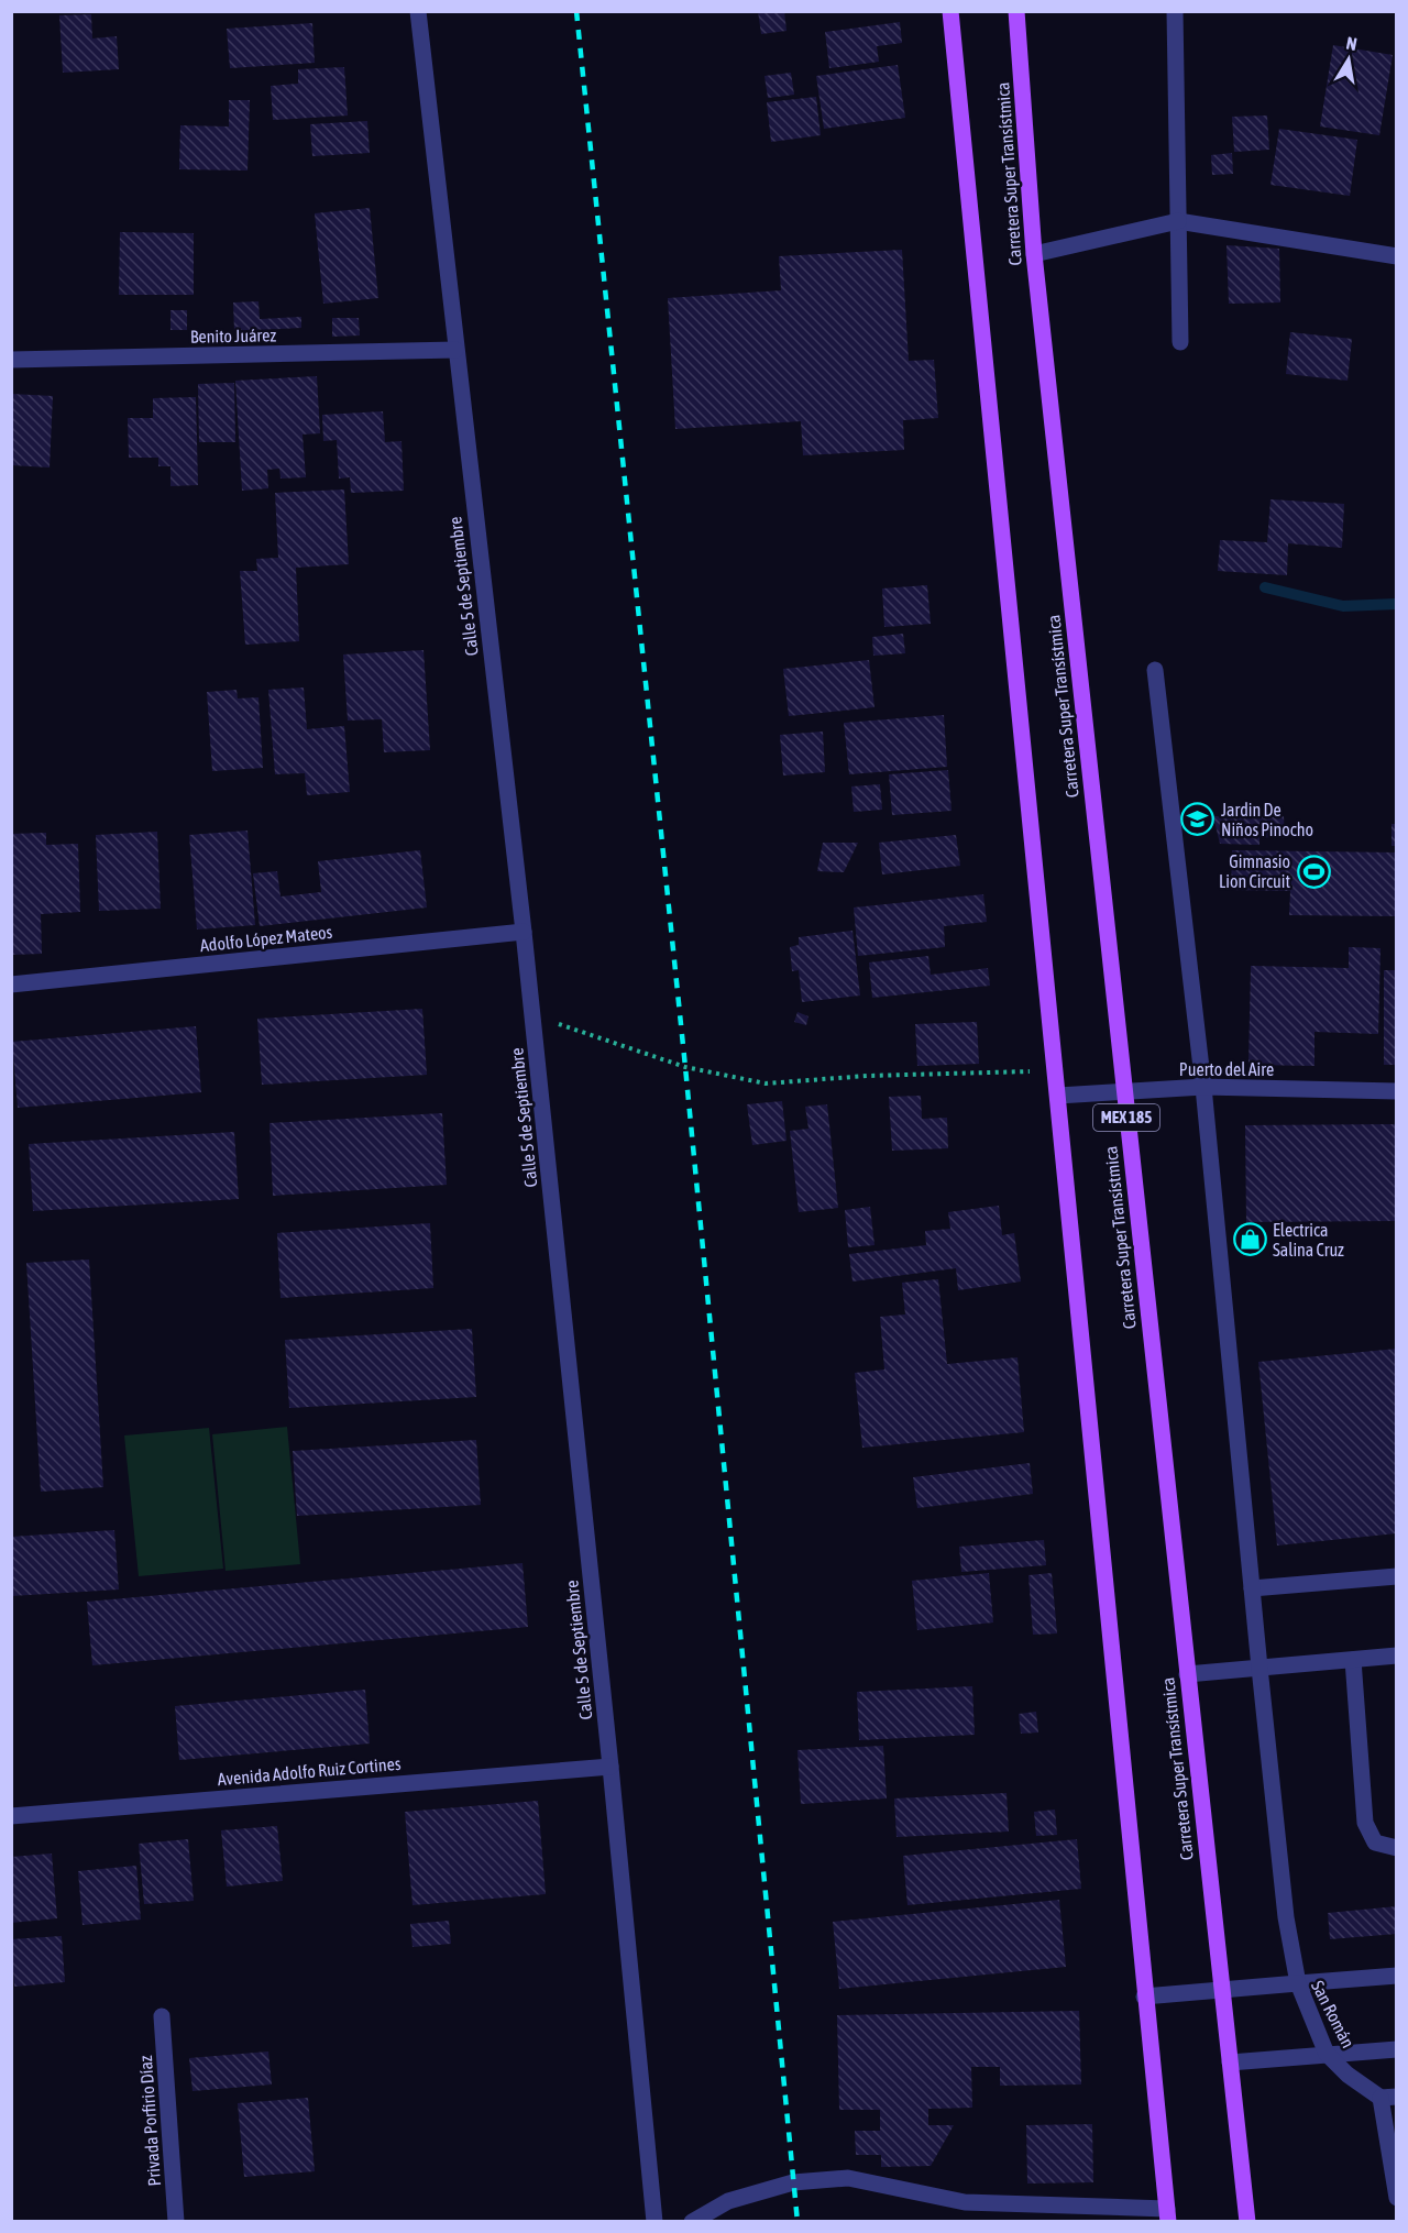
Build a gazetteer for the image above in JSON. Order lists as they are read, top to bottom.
{
  "streets": {
    "main road": ["Carretera Super Transístmica", "MEX 185"],
    "street": [
      "Benito Juárez",
      "Calle 5 de Septiembre",
      "Adolfo López Mateos",
      "Puerto del Aire",
      "Avenida Adolfo Ruiz Cortines",
      "San Román",
      "Privada Porfirio Díaz"
    ]
  },
  "crossings": [
    ["Carretera Super Transístmica", "Puerto del Aire"],
    ["Carretera Super Transístmica", "San Román"],
    ["Benito Juárez", "Calle 5 de Septiembre"],
    ["Calle 5 de Septiembre", "Adolfo López Mateos"],
    ["Calle 5 de Septiembre", "Avenida Adolfo Ruiz Cortines"]
  ],
  "places": {
    "school or university": ["Jardin De Niños Pinocho"],
    "sports": ["Gimnasio Lion Circuit"],
    "shop": ["Electrica Salina Cruz"]
  },
  "north": "top"
}
